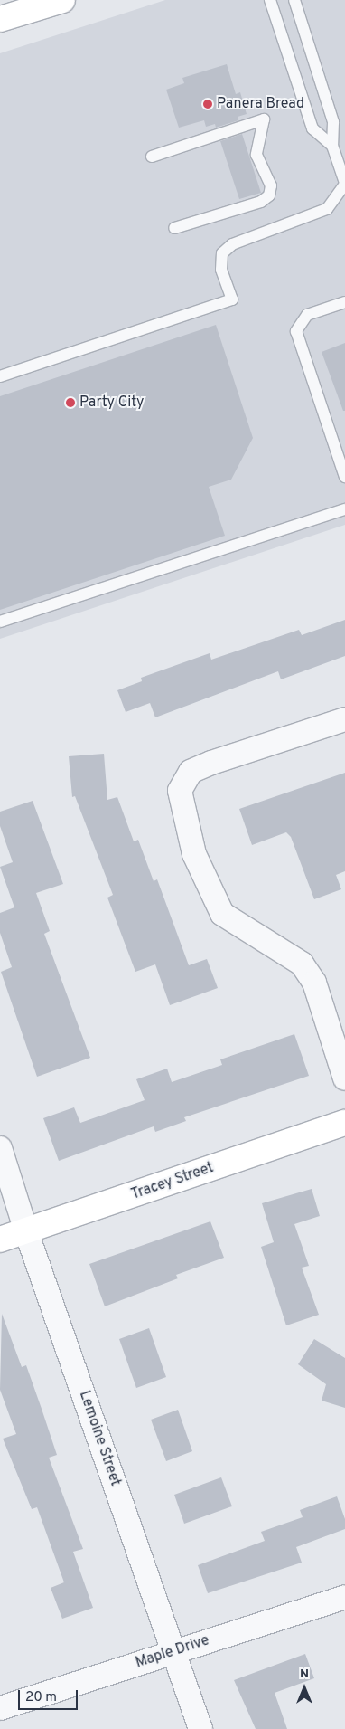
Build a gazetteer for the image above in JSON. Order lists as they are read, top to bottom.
{
  "streets": {
    "street": ["Tracey Street", "Lemoine Street", "Maple Drive"]
  },
  "crossings": [
    ["Tracey Street", "Lemoine Street"],
    ["Lemoine Street", "Maple Drive"]
  ],
  "places": ["Panera Bread", "Party City"],
  "scale_bar": "20 m",
  "north": "top"
}
